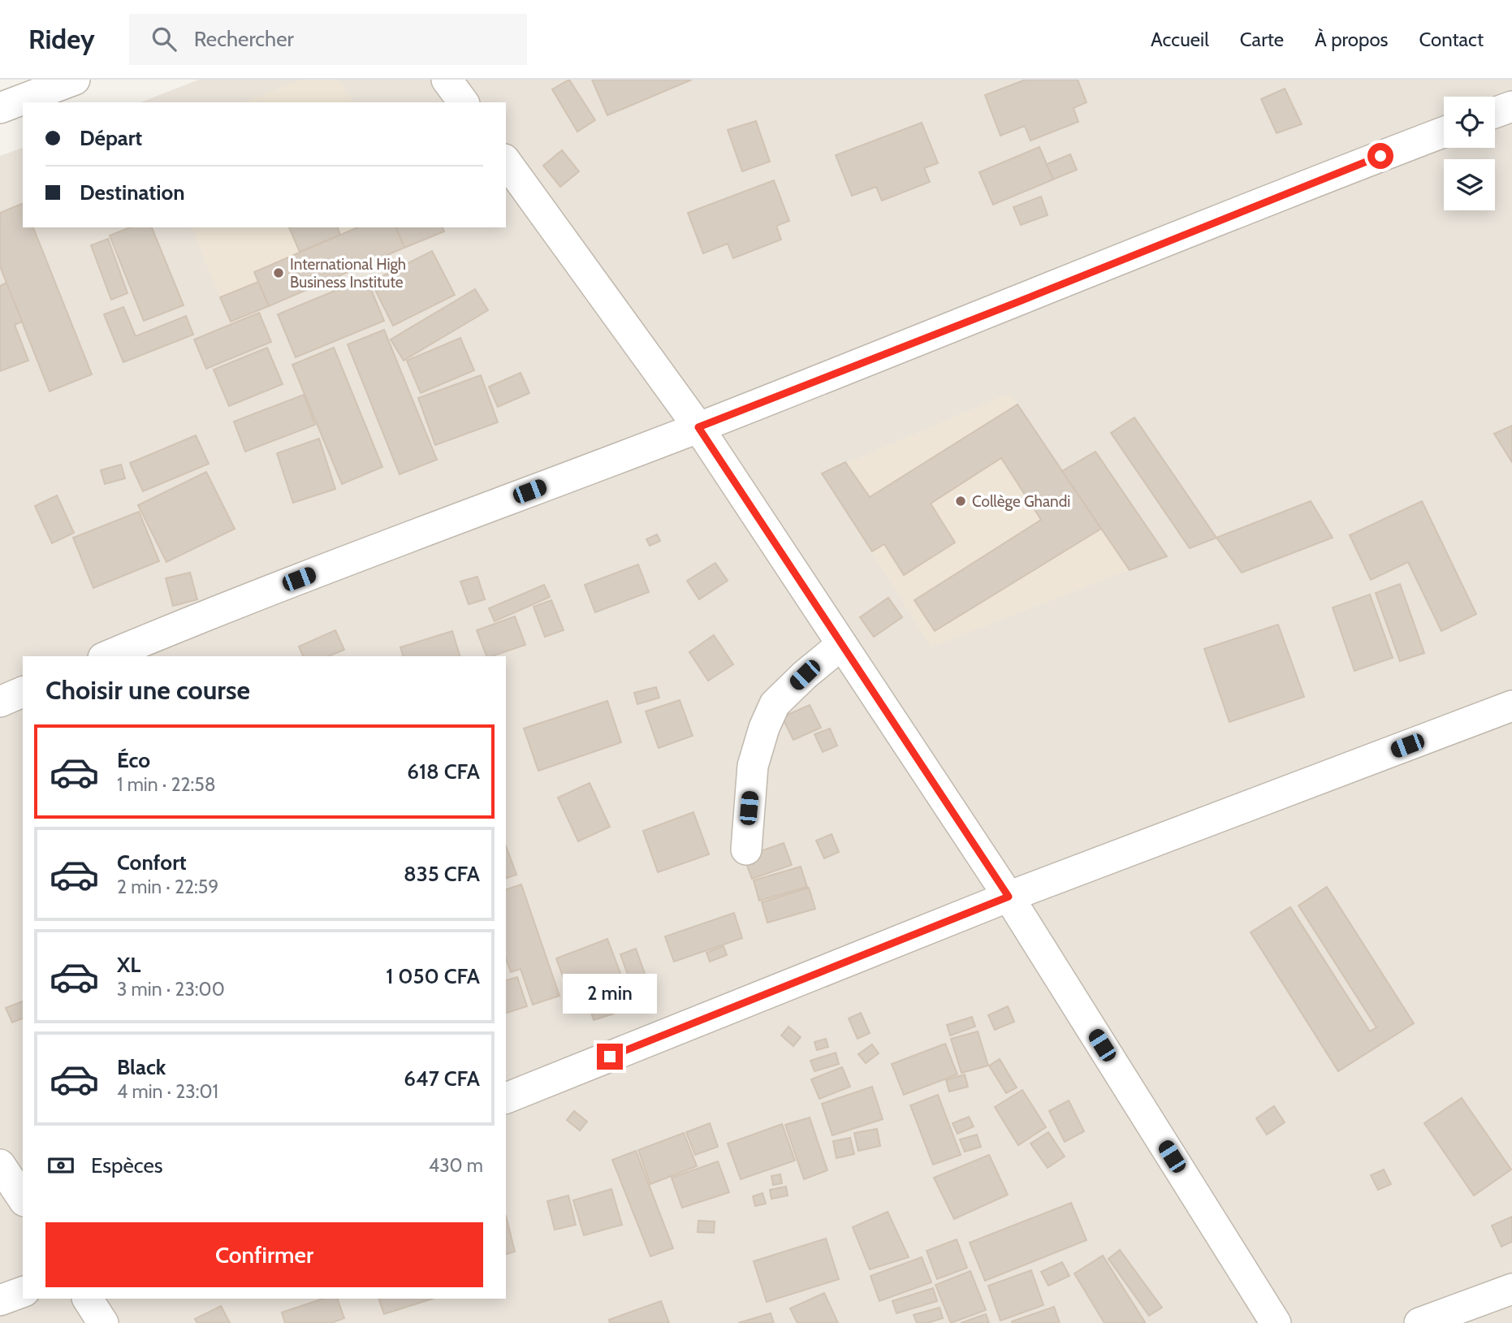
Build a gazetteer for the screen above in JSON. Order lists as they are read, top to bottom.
{
  "places": ["International High Business Institute", "Collège Ghandi"],
  "page": {
    "header": "Ridey",
    "search": "Rechercher",
    "nav": [
      "Accueil",
      "Carte",
      "À propos",
      "Contact"
    ],
    "banner": ["Départ", "Destination"],
    "heading": "Choisir une course",
    "list": [
      {
        "name": "Éco",
        "note": "1 min · 22:58",
        "value": "618 CFA"
      },
      {
        "name": "Confort",
        "note": "2 min · 22:59",
        "value": "835 CFA"
      },
      {
        "name": "XL",
        "note": "3 min · 23:00",
        "value": "1 050 CFA"
      },
      {
        "name": "Black",
        "note": "4 min · 23:01",
        "value": "647 CFA"
      }
    ],
    "bubble": "2 min",
    "pay": ["Espèces", "430 m"],
    "buttons": "Confirmer"
  }
}
